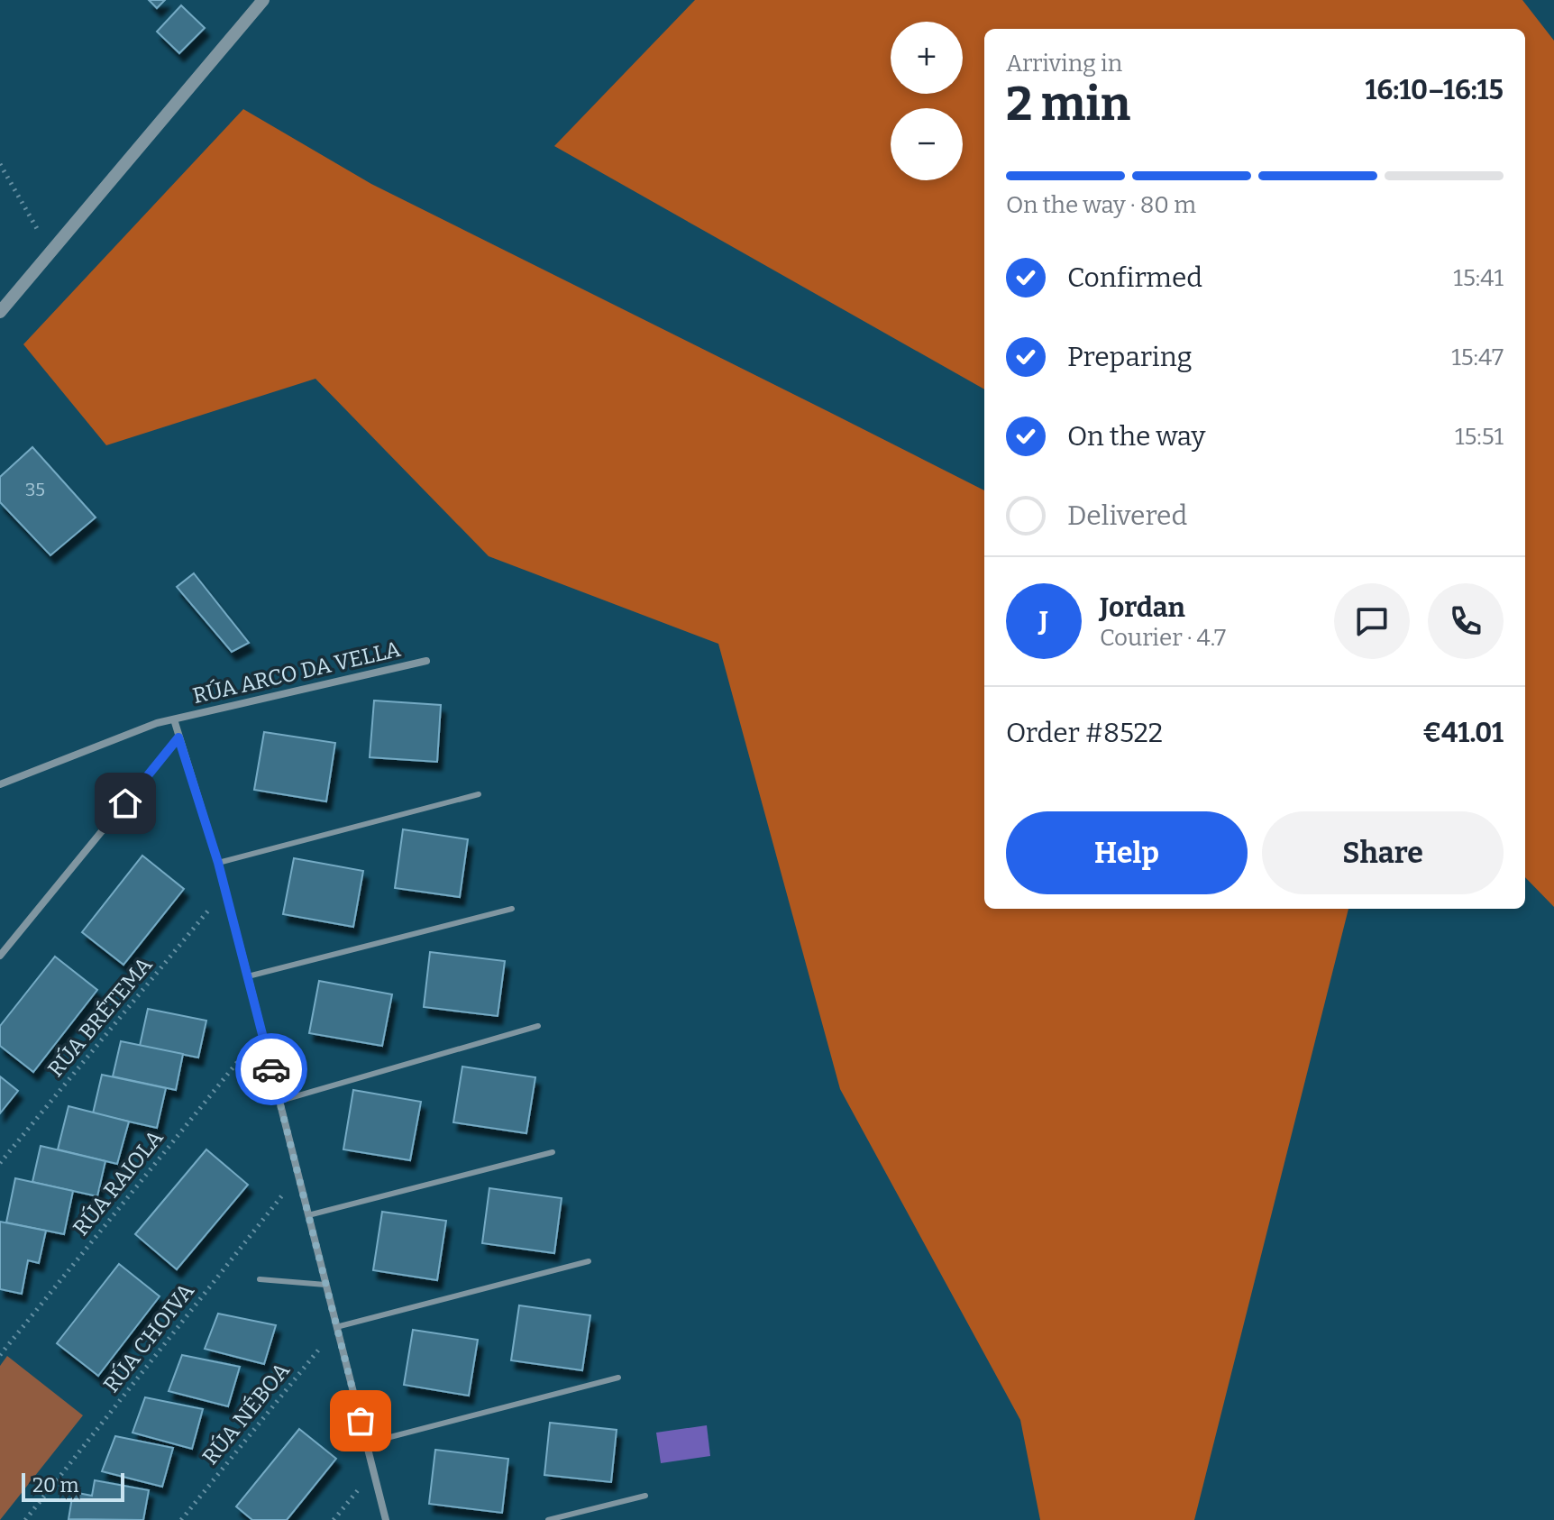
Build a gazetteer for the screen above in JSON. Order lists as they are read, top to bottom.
{
  "streets": {
    "street": ["RÚA ARCO DA VELLA"],
    "path": [
      "RÚA BRÉTEMA",
      "RÚA RAIOLA",
      "RÚA CHOIVA",
      "RÚA NÉBOA"
    ]
  },
  "crossings": [
    ["RÚA ARCO DA VELLA", "RÚA BRÉTEMA"],
    ["RÚA ARCO DA VELLA", "RÚA RAIOLA"],
    ["RÚA ARCO DA VELLA", "RÚA CHOIVA"],
    ["RÚA ARCO DA VELLA", "RÚA NÉBOA"]
  ],
  "house_numbers": ["35"],
  "scale_bar": "20 m",
  "page": {
    "map_buttons": ["+", "−"],
    "heading": ["2 min", "Arriving in", "16:10–16:15"],
    "panel": [
      "Jordan",
      "Courier · 4.7",
      "Order #8522",
      "€41.01"
    ],
    "bar": "On the way · 80 m",
    "list": [
      ["Confirmed", "15:41"],
      ["Preparing", "15:47"],
      ["On the way", "15:51"],
      "Delivered"
    ],
    "round": "J",
    "buttons": ["Help", "Share"],
    "scale": "20 m"
  }
}
